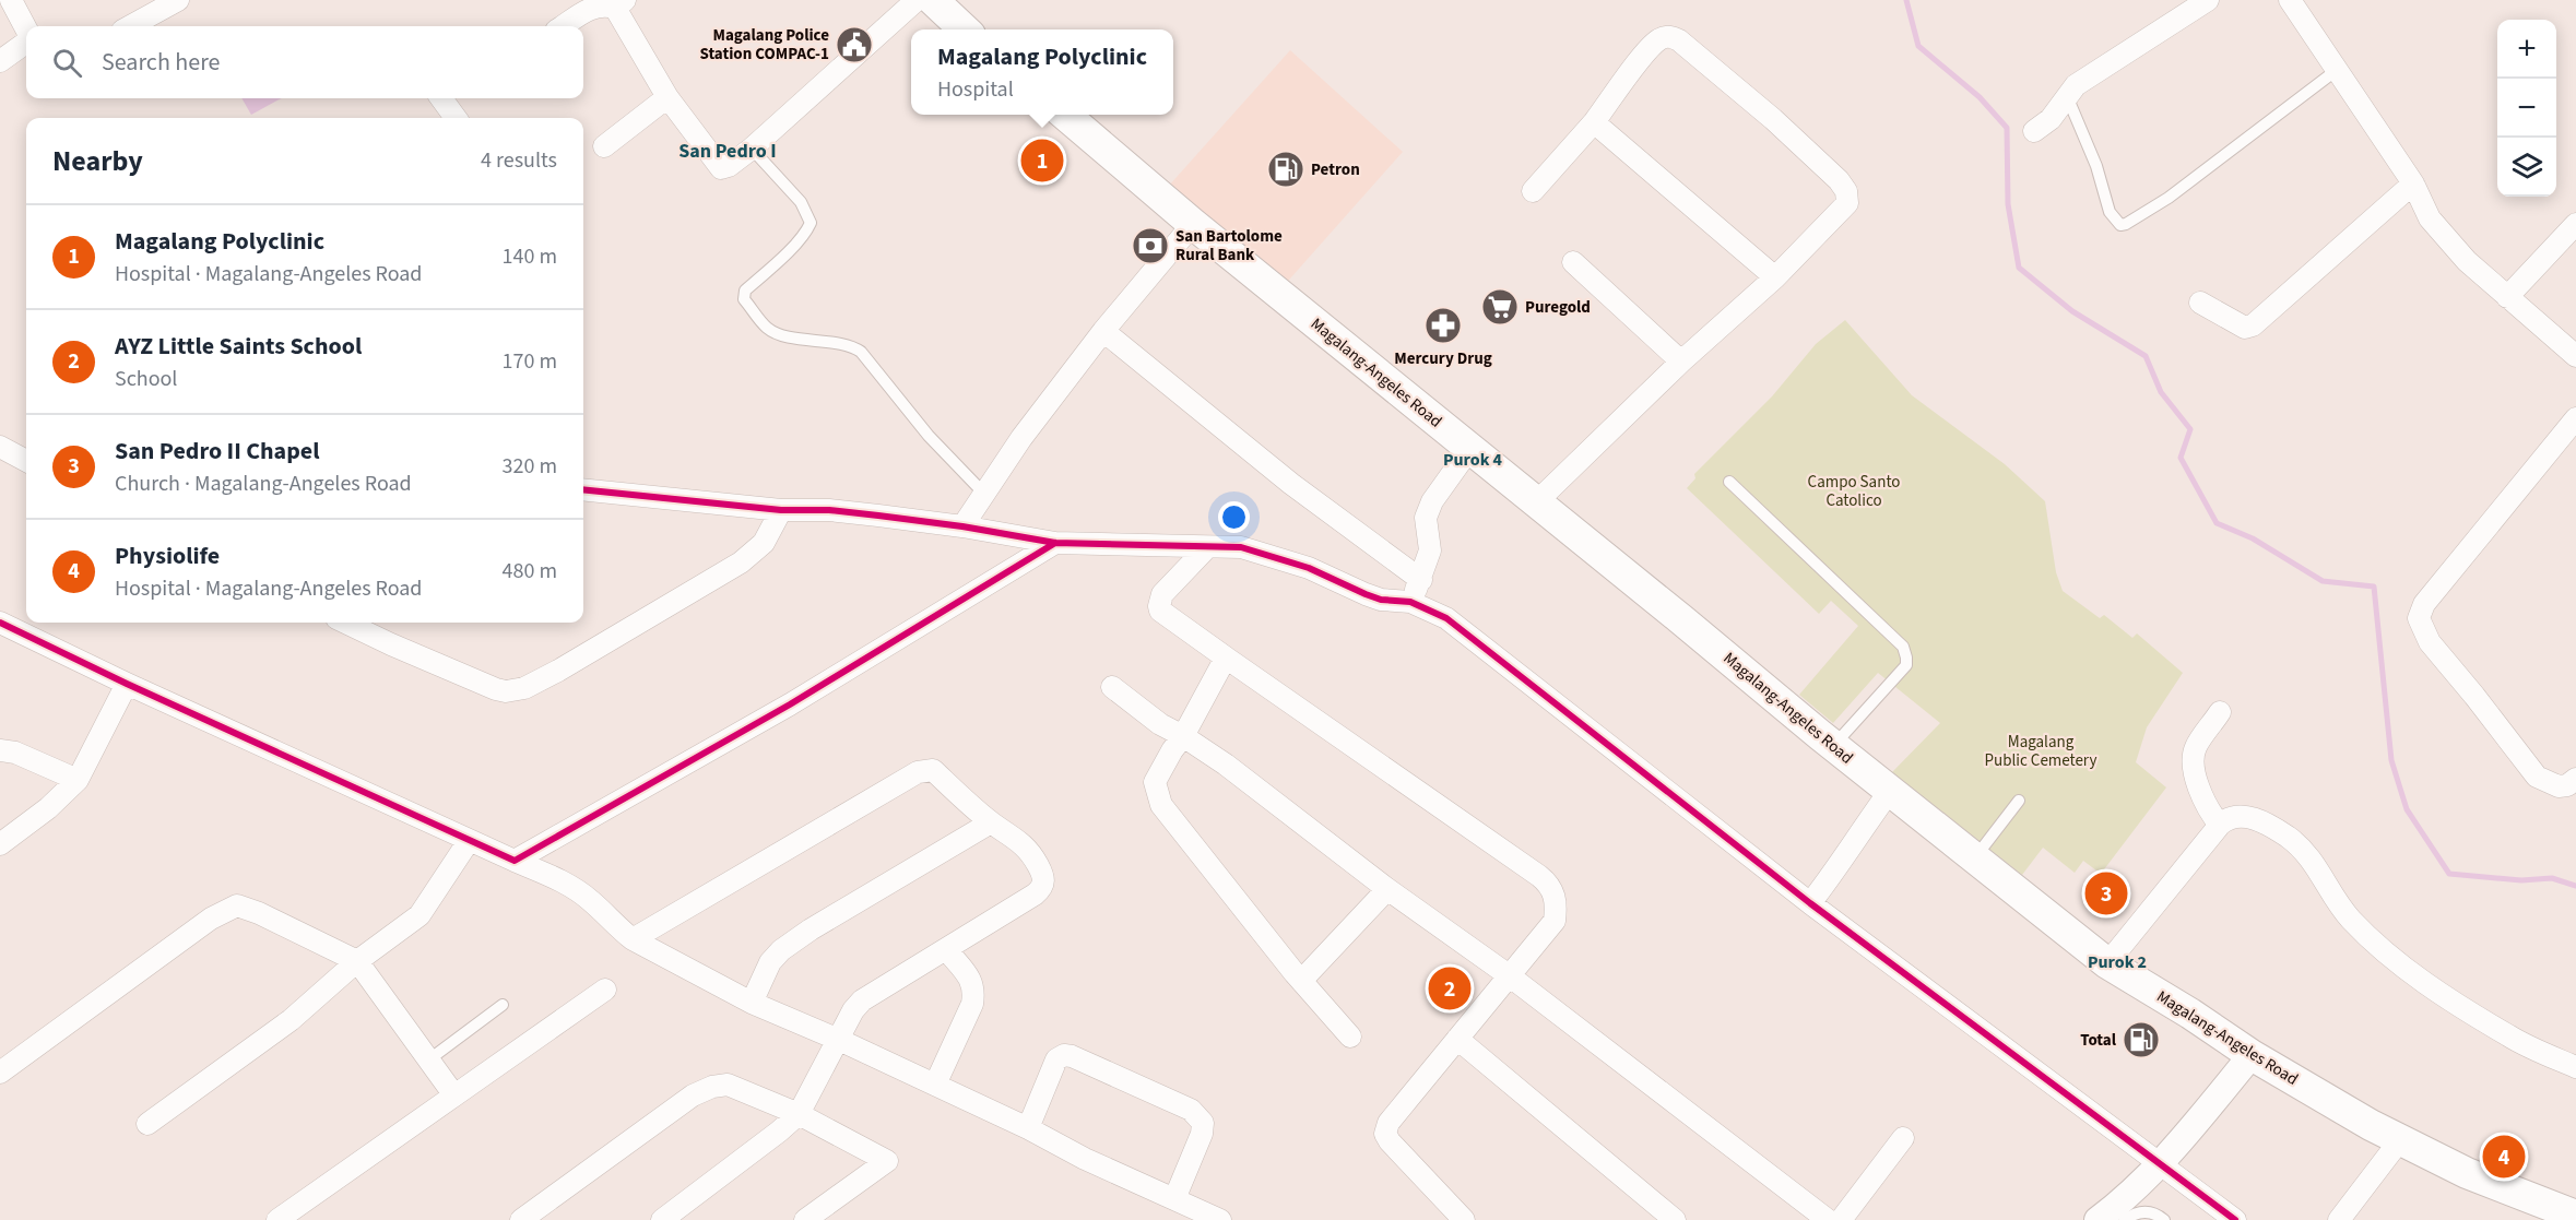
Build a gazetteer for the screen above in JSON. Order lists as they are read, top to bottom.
{
  "streets": {
    "main road": ["Magalang-Angeles Road"]
  },
  "districts": ["San Pedro I", "Purok 4", "Purok 2"],
  "parks": ["Campo Santo Catolico", "Magalang Public Cemetery"],
  "places": {
    "public building": ["Magalang Police Station COMPAC-1"],
    "fuel station": ["Petron", "Total"],
    "bank": ["San Bartolome Rural Bank"],
    "supermarket": ["Puregold"],
    "pharmacy": ["Mercury Drug"]
  },
  "page": {
    "map_buttons": ["+", "−"],
    "search": "Search here",
    "popup": ["Magalang Polyclinic", "Hospital"],
    "heading": ["Nearby", "4 results"],
    "pins": [
      "1",
      "3",
      "2",
      "4"
    ],
    "list": [
      {
        "mark": "1",
        "name": "Magalang Polyclinic",
        "note": "Hospital · Magalang-Angeles Road",
        "value": "140 m"
      },
      {
        "mark": "2",
        "name": "AYZ Little Saints School",
        "note": "School",
        "value": "170 m"
      },
      {
        "mark": "3",
        "name": "San Pedro II Chapel",
        "note": "Church · Magalang-Angeles Road",
        "value": "320 m"
      },
      {
        "mark": "4",
        "name": "Physiolife",
        "note": "Hospital · Magalang-Angeles Road",
        "value": "480 m"
      }
    ]
  }
}
